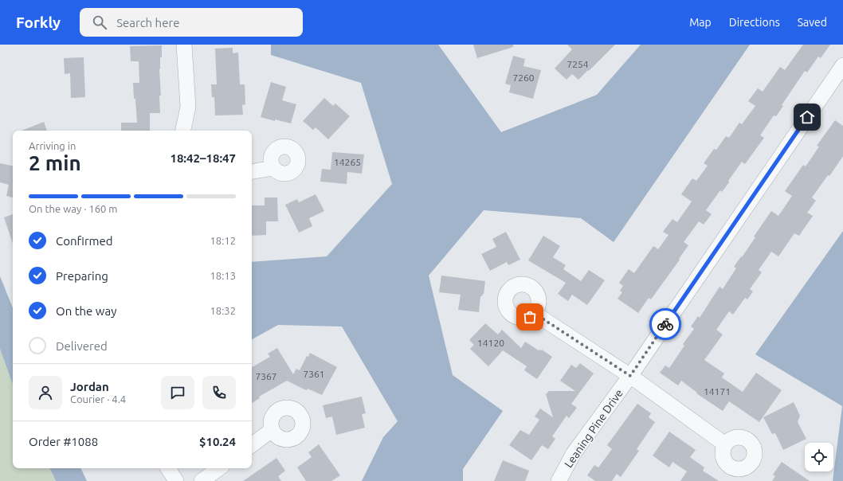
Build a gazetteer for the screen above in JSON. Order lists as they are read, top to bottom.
{
  "streets": {
    "street": ["Leaning Pine Drive"]
  },
  "house_numbers": [
    "7254",
    "7260",
    "14265",
    "14120",
    "7361",
    "7367",
    "14171"
  ],
  "page": {
    "header": "Forkly",
    "search": "Search here",
    "nav": ["Map", "Directions", "Saved"],
    "heading": ["2 min", "Arriving in", "18:42–18:47"],
    "panel": [
      "Jordan",
      "Courier · 4.4",
      "Order #1088",
      "$10.24"
    ],
    "bar": "On the way · 160 m",
    "list": [
      ["Confirmed", "18:12"],
      ["Preparing", "18:13"],
      ["On the way", "18:32"],
      "Delivered"
    ]
  }
}
